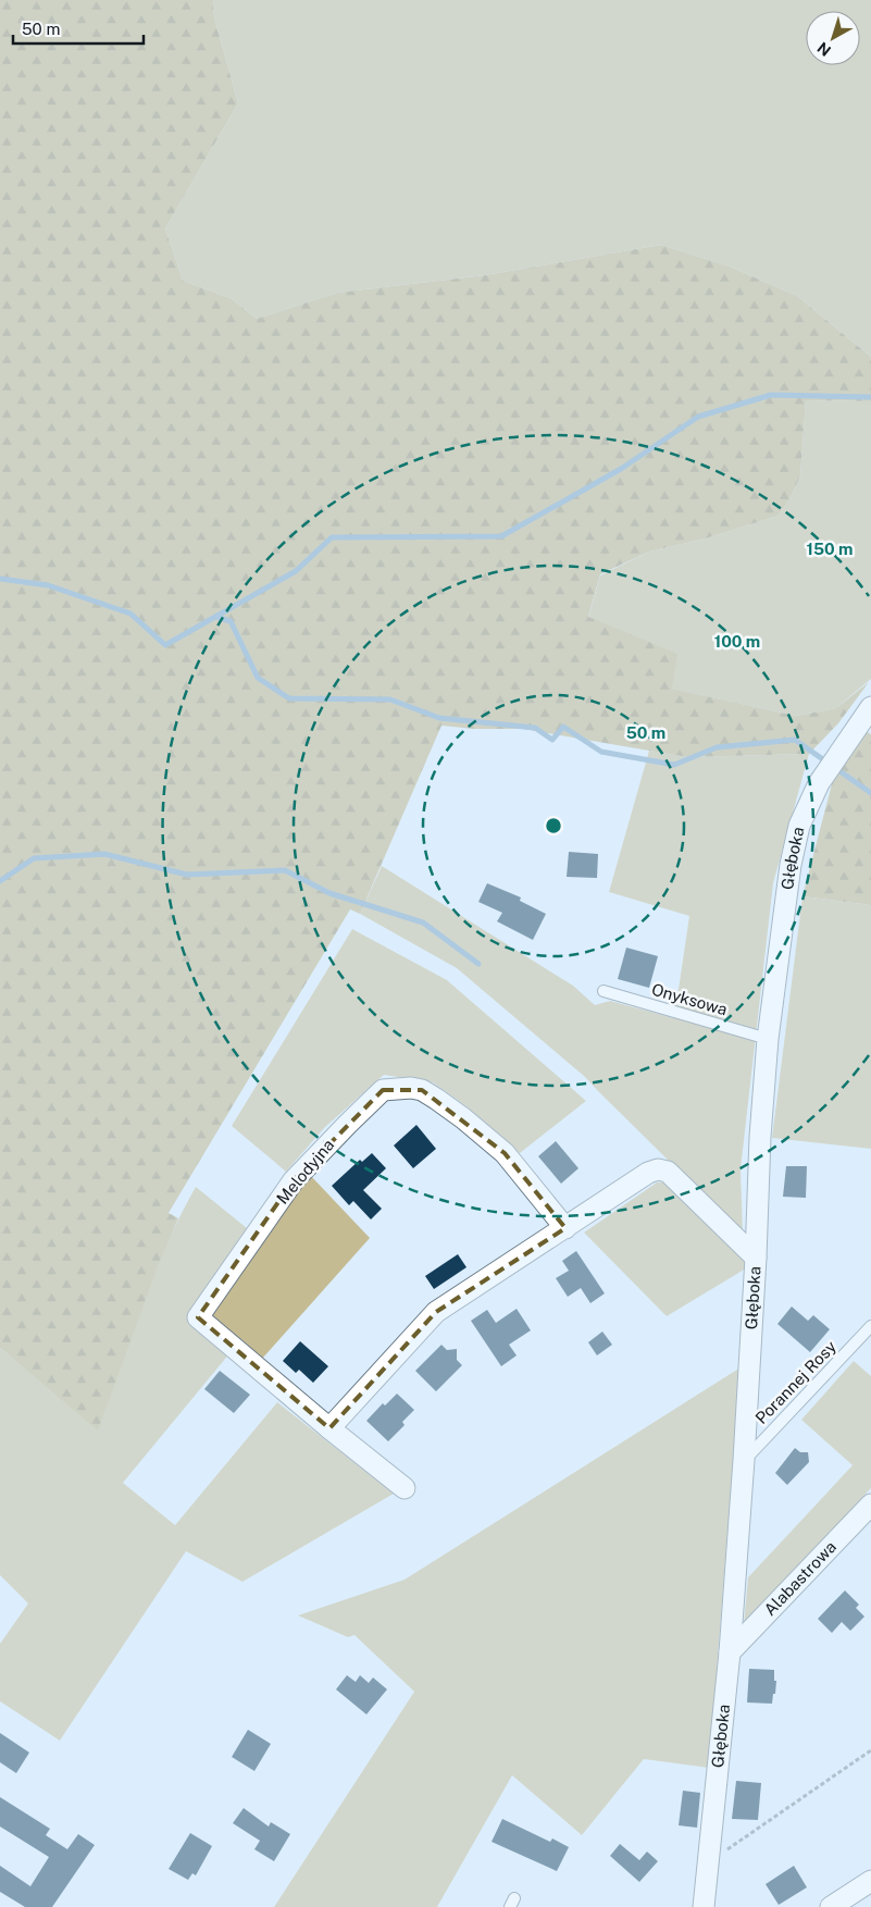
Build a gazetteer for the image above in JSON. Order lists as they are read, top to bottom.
{
  "streets": {
    "street": ["Głęboka", "Melodyjna", "Alabastrowa"],
    "lane": ["Onyksowa", "Porannej Rosy"]
  },
  "crossings": [
    ["Głęboka", "Onyksowa"],
    ["Głęboka", "Porannej Rosy"],
    ["Głęboka", "Alabastrowa"]
  ],
  "scale_bar": "50 m",
  "north": "bottom left",
  "rings": ["150 m", "100 m", "50 m"]
}
